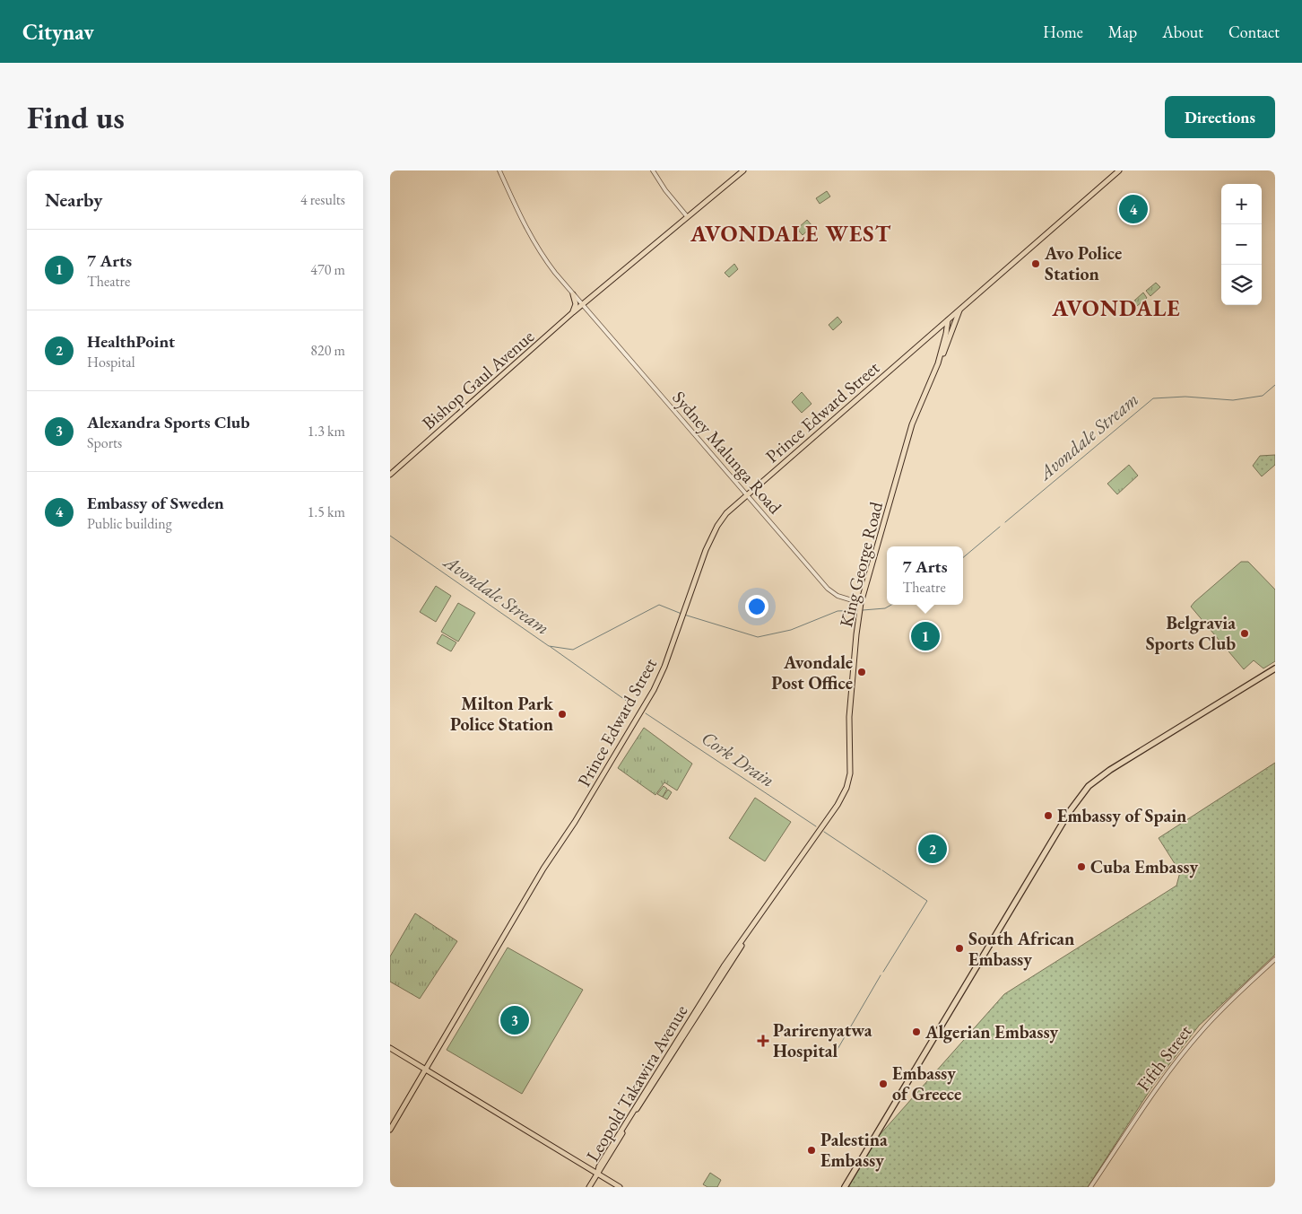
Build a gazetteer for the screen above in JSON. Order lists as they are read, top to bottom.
{
  "streets": {
    "main road": [
      "Bishop Gaul Avenue",
      "Prince Edward Street",
      "King George Road",
      "Leopold Takawira Avenue"
    ],
    "street": ["Sydney Malunga Road", "Fifth Street"]
  },
  "crossings": [
    ["Bishop Gaul Avenue", "Sydney Malunga Road"],
    ["Prince Edward Street", "Sydney Malunga Road"],
    ["Prince Edward Street", "King George Road"],
    ["Sydney Malunga Road", "King George Road"],
    ["King George Road", "Leopold Takawira Avenue"]
  ],
  "districts": ["AVONDALE WEST", "AVONDALE"],
  "water": ["Avondale Stream", "Cork Drain"],
  "places": {
    "other": [
      "Avo Police Station",
      "Belgravia Sports Club",
      "Avondale Post Office",
      "Milton Park Police Station",
      "Embassy of Spain",
      "Cuba Embassy",
      "South African Embassy",
      "Algerian Embassy",
      "Embassy of Greece",
      "Palestina Embassy"
    ],
    "health": ["Parirenyatwa Hospital"]
  },
  "page": {
    "header": "Citynav",
    "nav": [
      "Home",
      "Map",
      "About",
      "Contact"
    ],
    "buttons": "Directions",
    "title": "Find us",
    "heading": ["Nearby", "4 results"],
    "map_buttons": ["+", "−"],
    "pins": [
      "4",
      "1",
      "2",
      "3"
    ],
    "list": [
      {
        "mark": "1",
        "name": "7 Arts",
        "note": "Theatre",
        "value": "470 m"
      },
      {
        "mark": "2",
        "name": "HealthPoint",
        "note": "Hospital",
        "value": "820 m"
      },
      {
        "mark": "3",
        "name": "Alexandra Sports Club",
        "note": "Sports",
        "value": "1.3 km"
      },
      {
        "mark": "4",
        "name": "Embassy of Sweden",
        "note": "Public building",
        "value": "1.5 km"
      }
    ],
    "popup": ["7 Arts", "Theatre"]
  }
}
